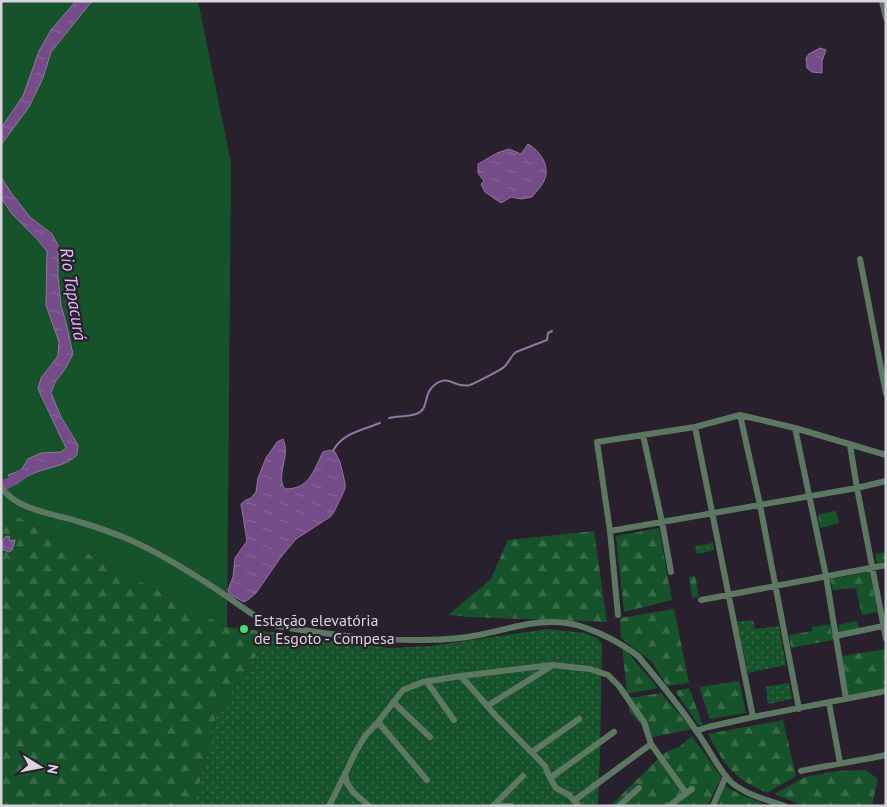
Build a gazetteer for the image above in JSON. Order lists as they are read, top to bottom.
{
  "water": ["Rio Tapacurá"],
  "places": ["Estação elevatória de Esgoto - Compesa"],
  "north": "right"
}
